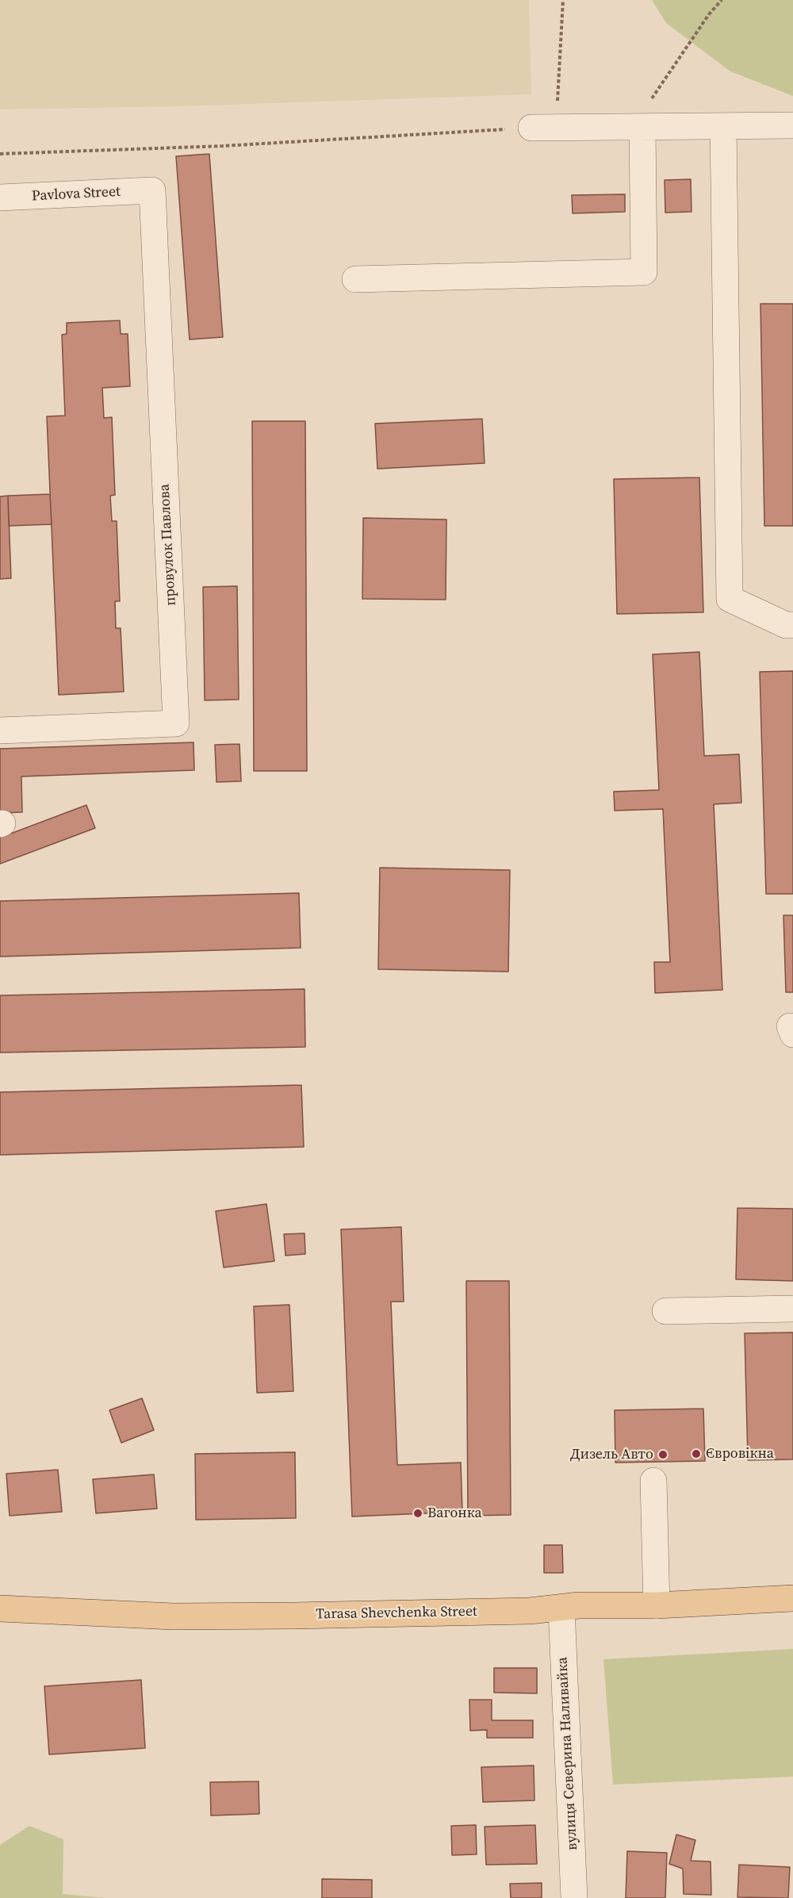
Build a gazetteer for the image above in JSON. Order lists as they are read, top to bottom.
{
  "streets": {
    "main road": ["Tarasa Shevchenka Street"],
    "street": ["Pavlova Street", "провулок Павлова", "вулиця Северина Наливайка"]
  },
  "crossings": [
    ["Pavlova Street", "провулок Павлова"],
    ["Tarasa Shevchenka Street", "вулиця Северина Наливайка"]
  ],
  "places": ["Євровікна", "Дизель Авто", "Вагонка"]
}
